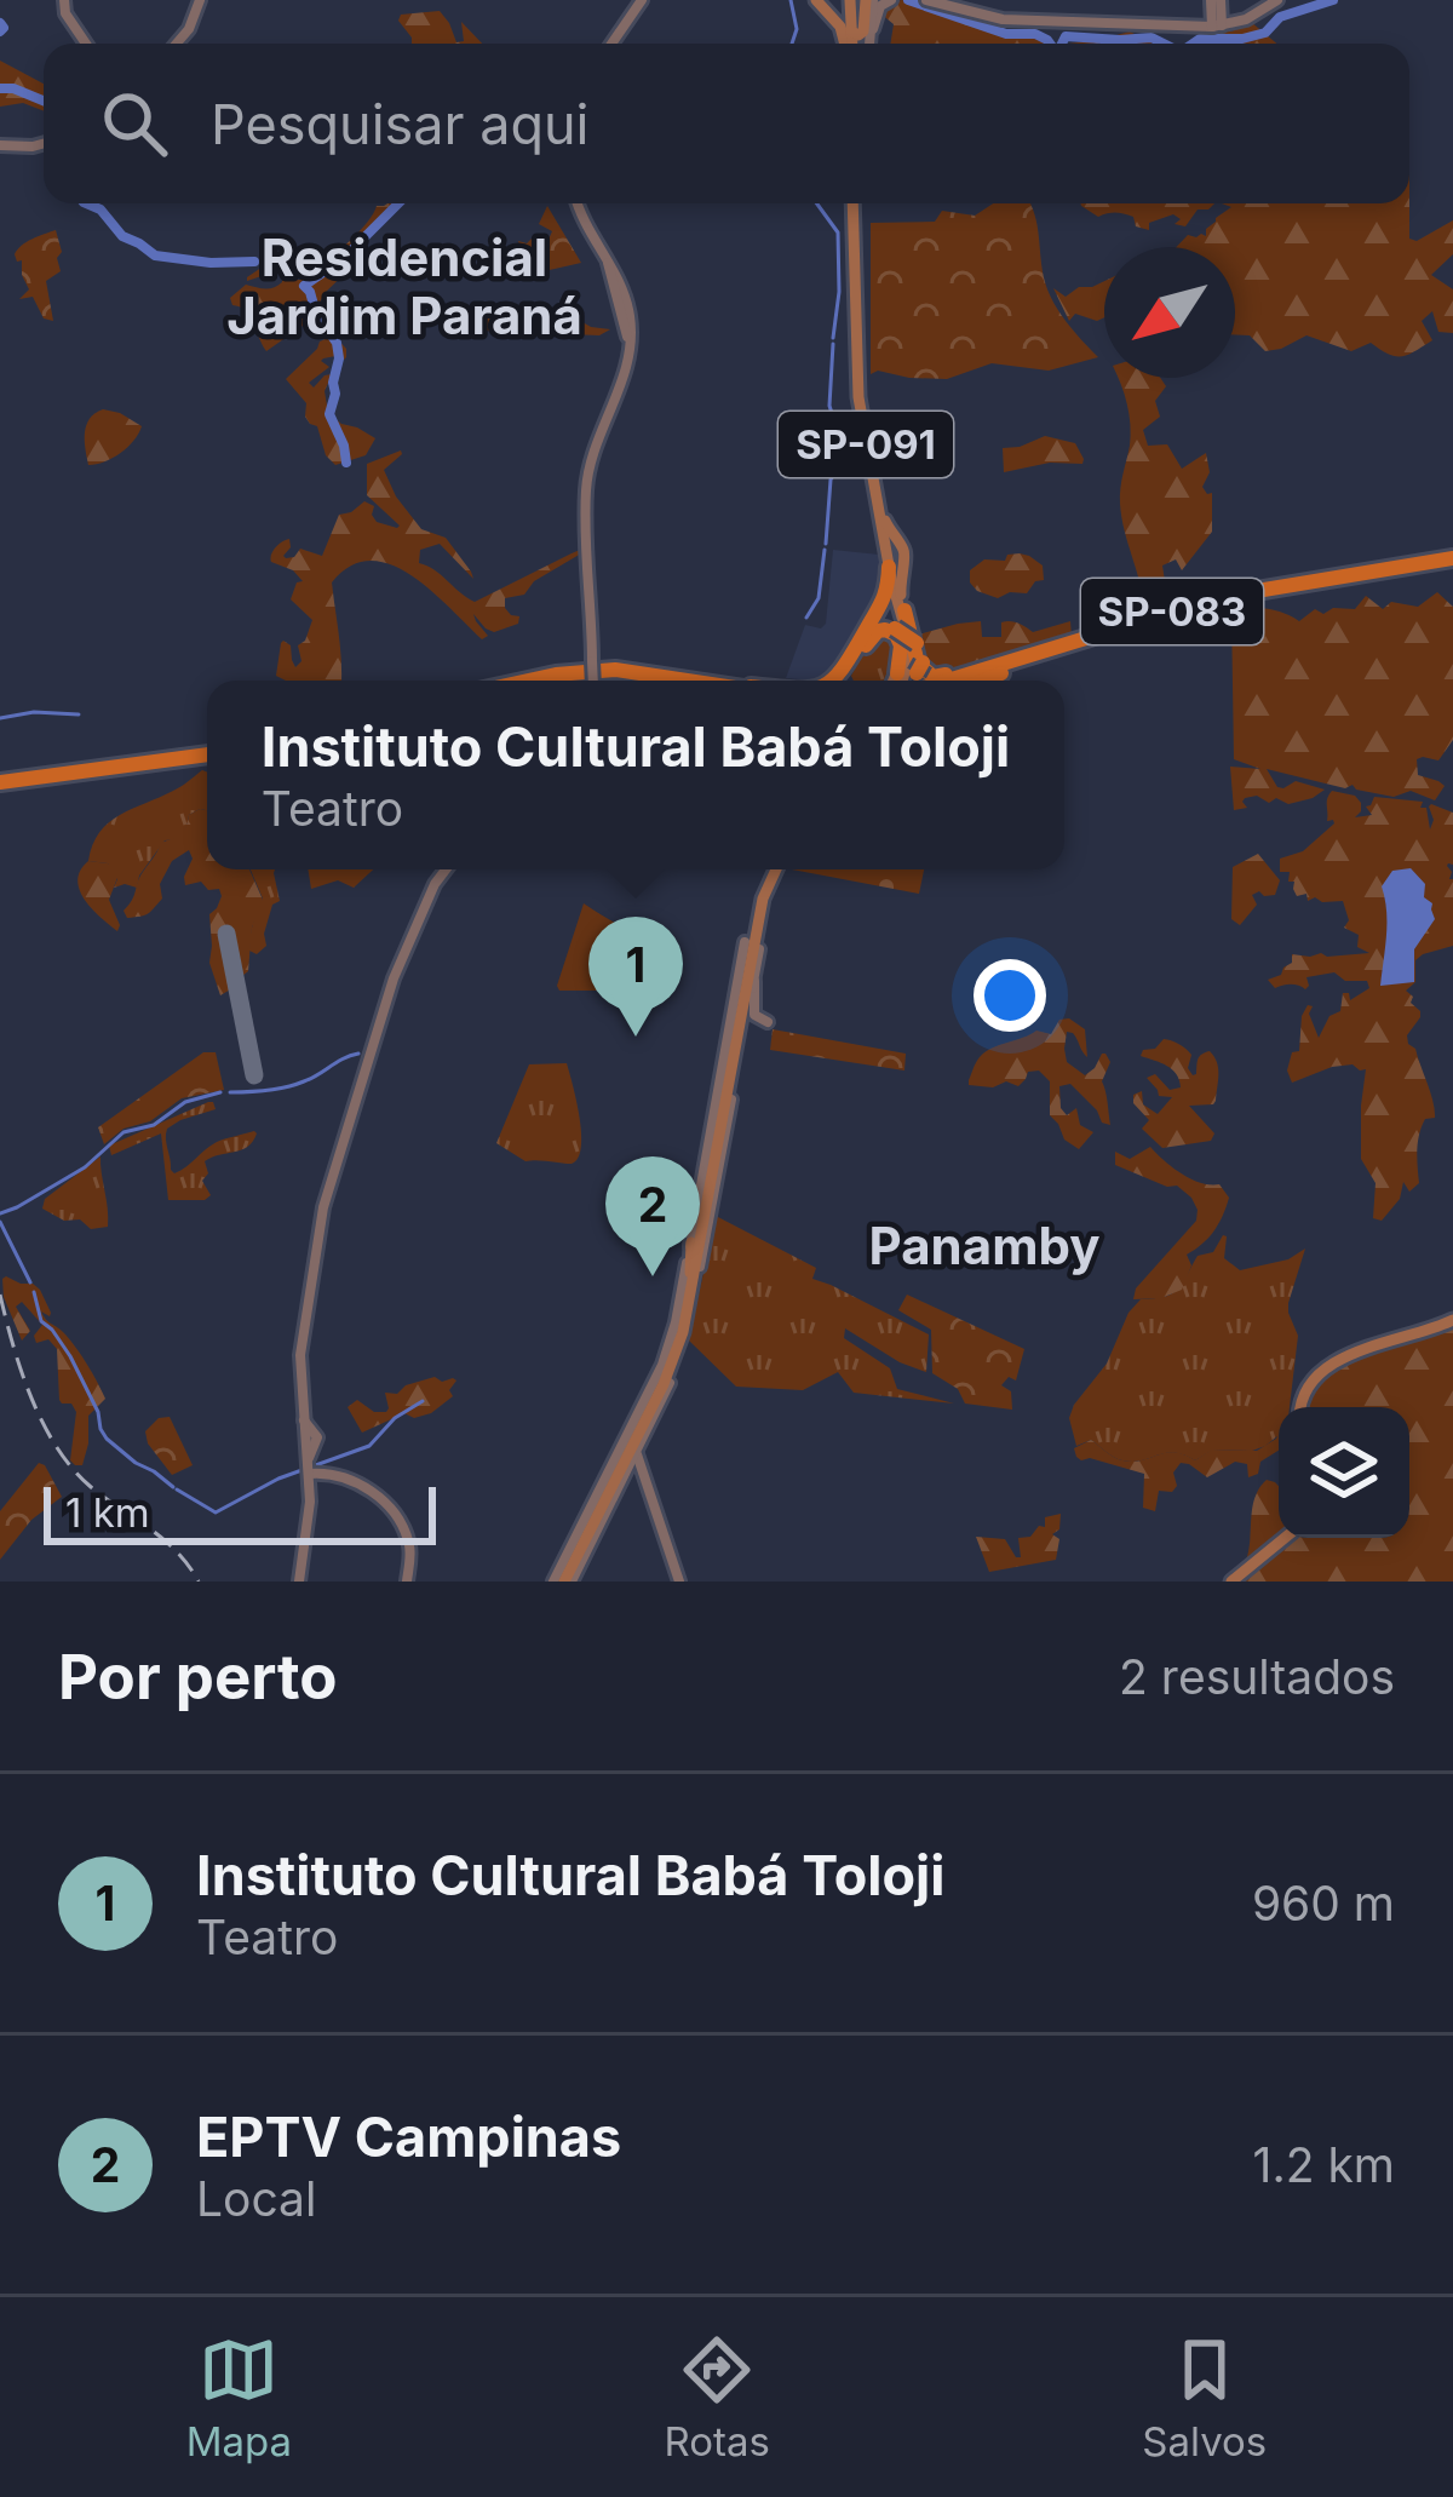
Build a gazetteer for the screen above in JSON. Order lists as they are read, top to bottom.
{
  "streets": {
    "highway": ["SP-083"],
    "main road": ["SP-091"]
  },
  "districts": ["Residencial Jardim Paraná", "Panamby"],
  "scale_bar": "1 km",
  "north": "bottom left",
  "page": {
    "search": "Pesquisar aqui",
    "popup": ["Instituto Cultural Babá Toloji", "Teatro"],
    "pins": ["1", "2"],
    "scale": "1 km",
    "heading": ["Por perto", "2 resultados"],
    "list": [
      {
        "mark": "1",
        "name": "Instituto Cultural Babá Toloji",
        "note": "Teatro",
        "value": "960 m"
      },
      {
        "mark": "2",
        "name": "EPTV Campinas",
        "note": "Local",
        "value": "1.2 km"
      }
    ],
    "nav": ["Mapa", "Rotas", "Salvos"]
  }
}
